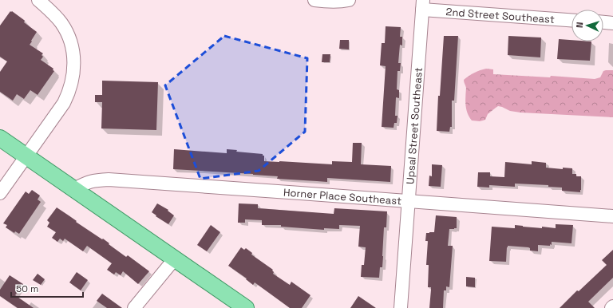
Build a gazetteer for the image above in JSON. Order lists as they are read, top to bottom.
{
  "streets": {
    "street": ["2nd Street Southeast", "Upsal Street Southeast", "Horner Place Southeast"]
  },
  "crossings": [
    ["2nd Street Southeast", "Upsal Street Southeast"],
    ["Upsal Street Southeast", "Horner Place Southeast"]
  ],
  "scale_bar": "50 m",
  "north": "left"
}
